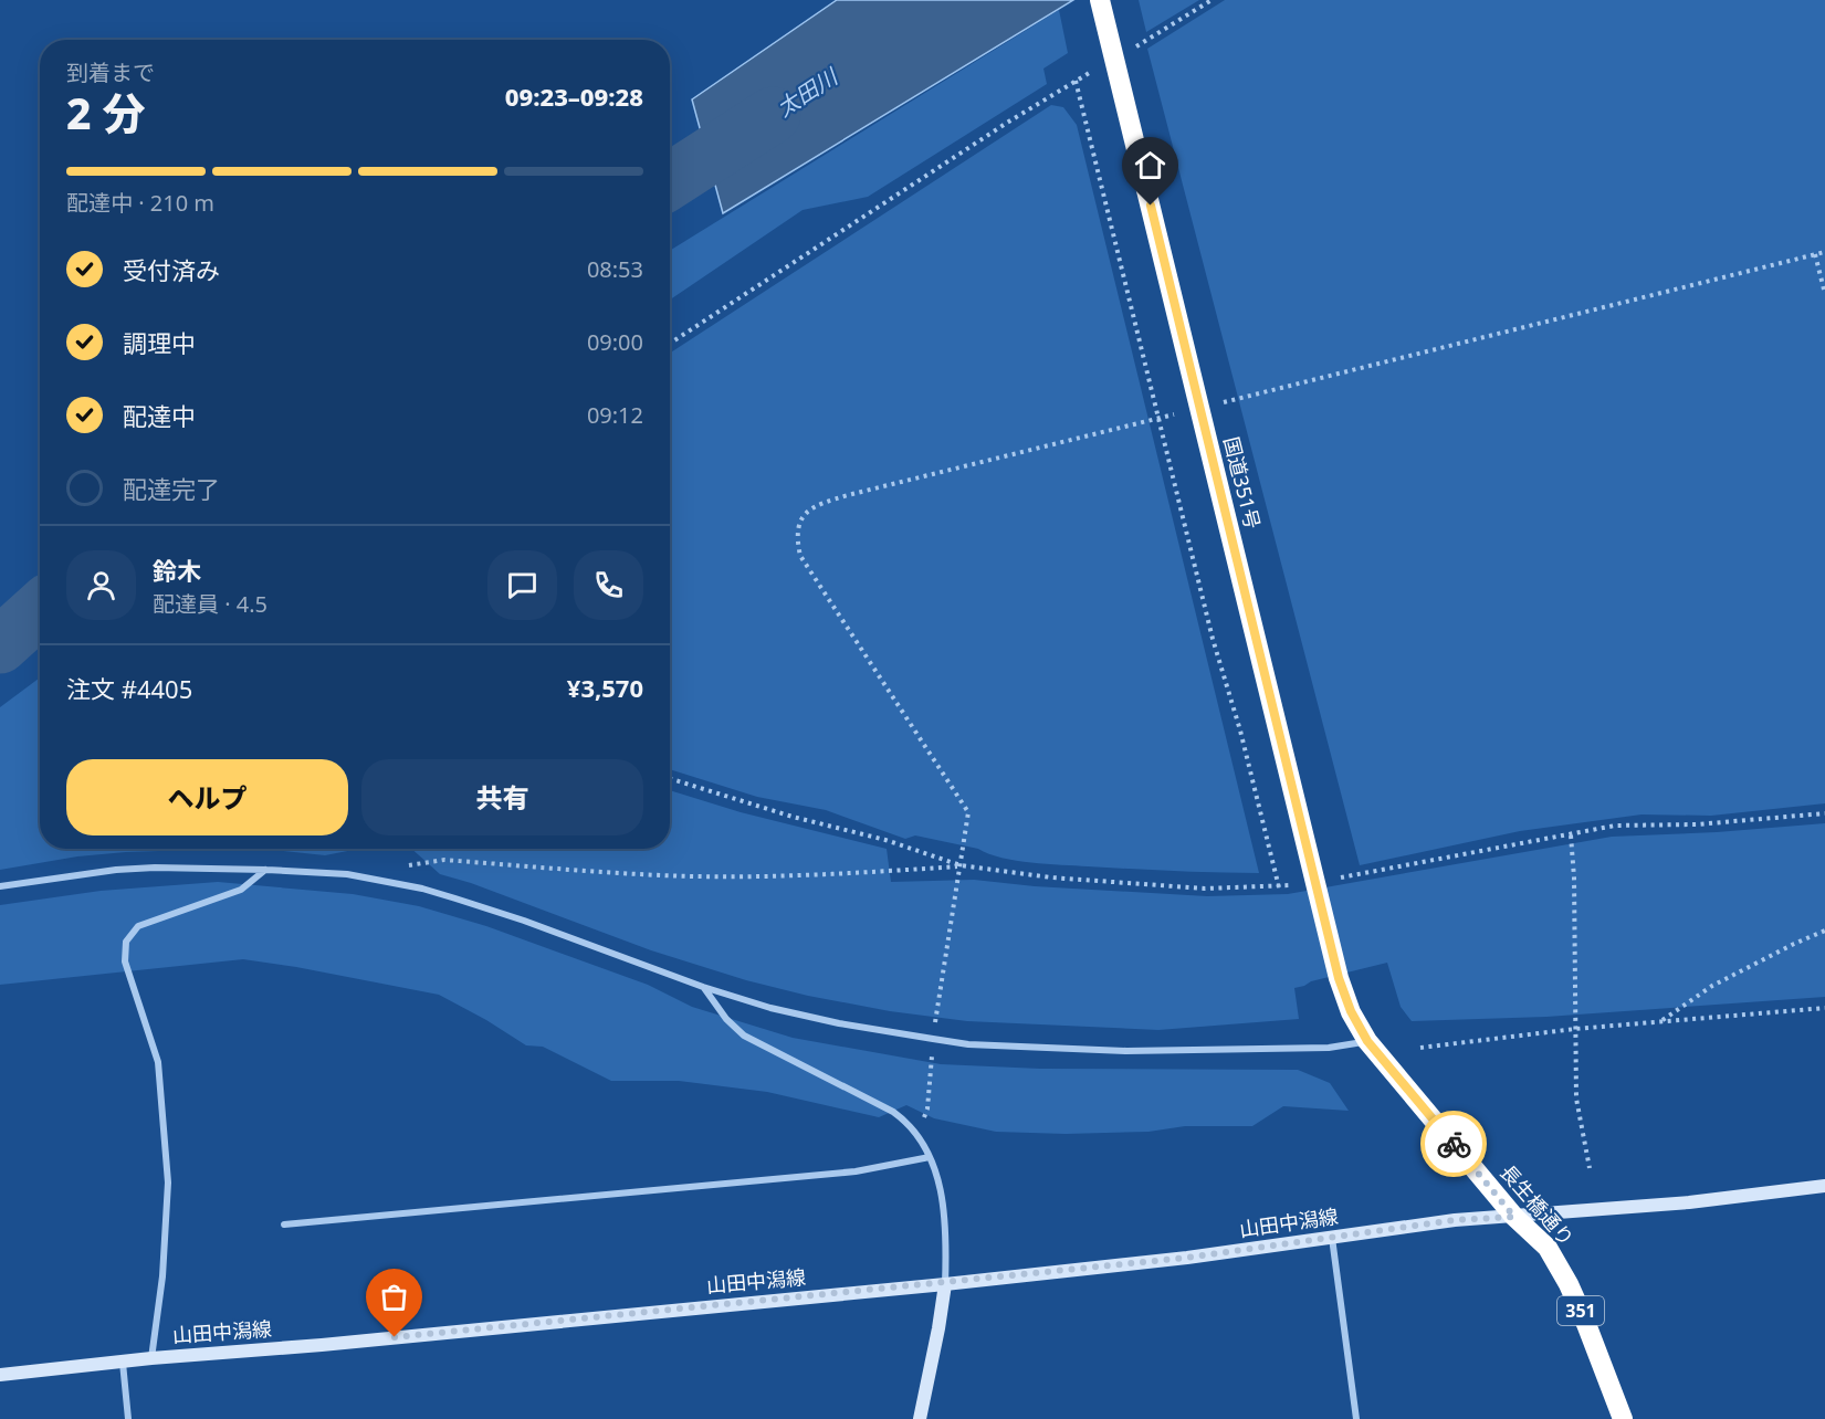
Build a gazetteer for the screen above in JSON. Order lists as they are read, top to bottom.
{
  "streets": {
    "highway": ["国道351号", "長生橋通り", "351"],
    "main road": ["山田中潟線"]
  },
  "crossings": [
    ["国道351号", "長生橋通り"],
    ["長生橋通り", "山田中潟線"]
  ],
  "water": ["太田川"],
  "page": {
    "heading": ["2 分", "到着まで", "09:23–09:28"],
    "panel": [
      "鈴木",
      "配達員 · 4.5",
      "注文 #4405",
      "¥3,570"
    ],
    "bar": "配達中 · 210 m",
    "list": [
      ["受付済み", "08:53"],
      ["調理中", "09:00"],
      ["配達中", "09:12"],
      "配達完了"
    ],
    "buttons": ["ヘルプ", "共有"]
  }
}
